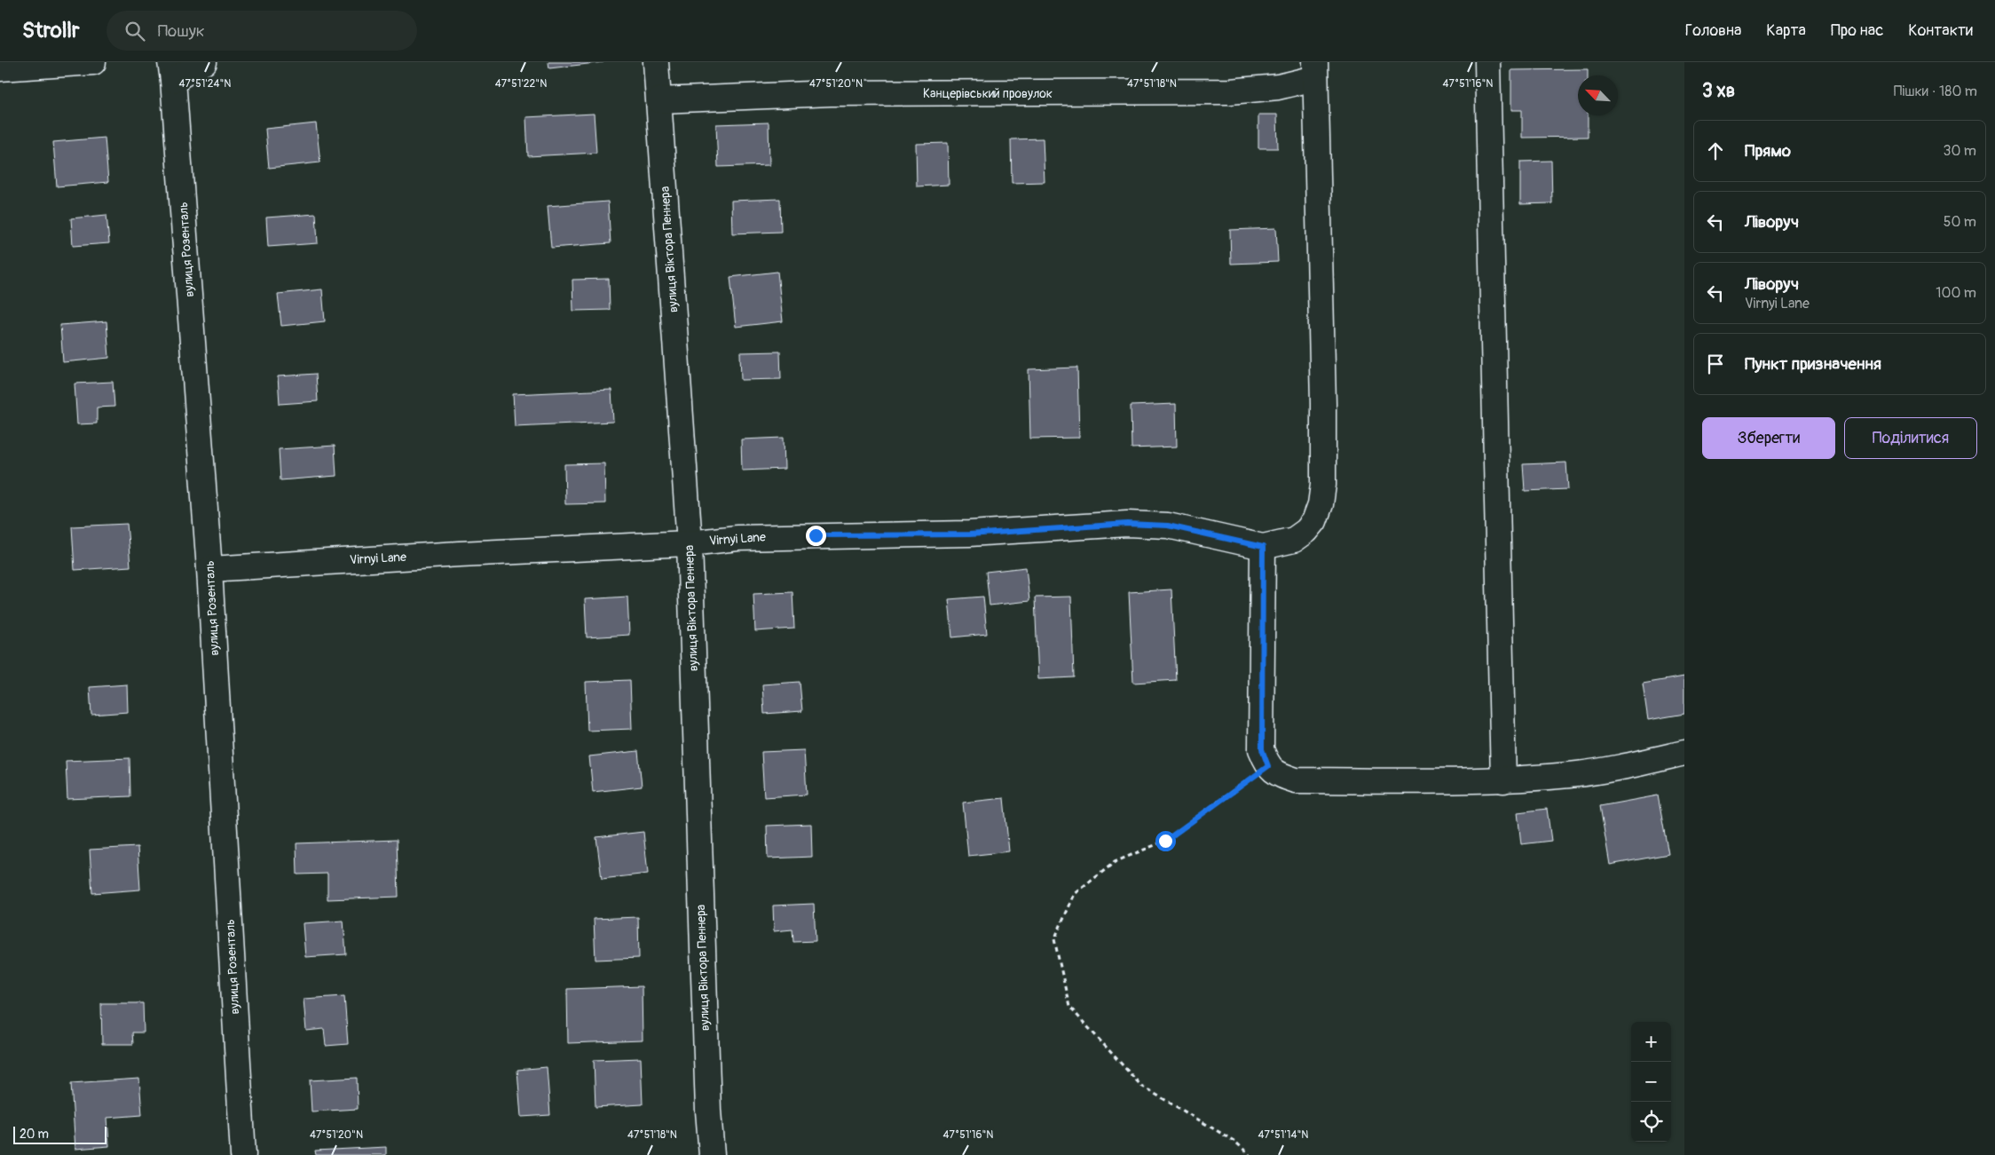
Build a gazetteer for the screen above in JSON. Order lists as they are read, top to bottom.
{
  "streets": {
    "street": [
      "Канцерівський провулок",
      "вулиця Розенталь",
      "вулиця Віктора Пеннера",
      "Virnyi Lane"
    ]
  },
  "crossings": [
    ["Канцерівський провулок", "вулиця Віктора Пеннера"],
    ["вулиця Розенталь", "Virnyi Lane"],
    ["вулиця Віктора Пеннера", "Virnyi Lane"]
  ],
  "scale_bar": "20 m",
  "north": "top left",
  "page": {
    "header": "Strollr",
    "search": "Пошук",
    "nav": [
      "Головна",
      "Карта",
      "Про нас",
      "Контакти"
    ],
    "heading": ["3 хв", "Пішки · 180 m"],
    "list": [
      ["Прямо", "30 m"],
      ["Ліворуч", "50 m"],
      ["Ліворуч", "Virnyi Lane", "100 m"],
      "Пункт призначення"
    ],
    "buttons": ["Зберегти", "Поділитися"],
    "map_buttons": ["+", "−"],
    "scale": "20 m"
  },
  "coordinates": [
    "47°51'24\"N",
    "47°51'22\"N",
    "47°51'20\"N",
    "47°51'18\"N",
    "47°51'16\"N",
    "47°51'14\"N"
  ]
}
